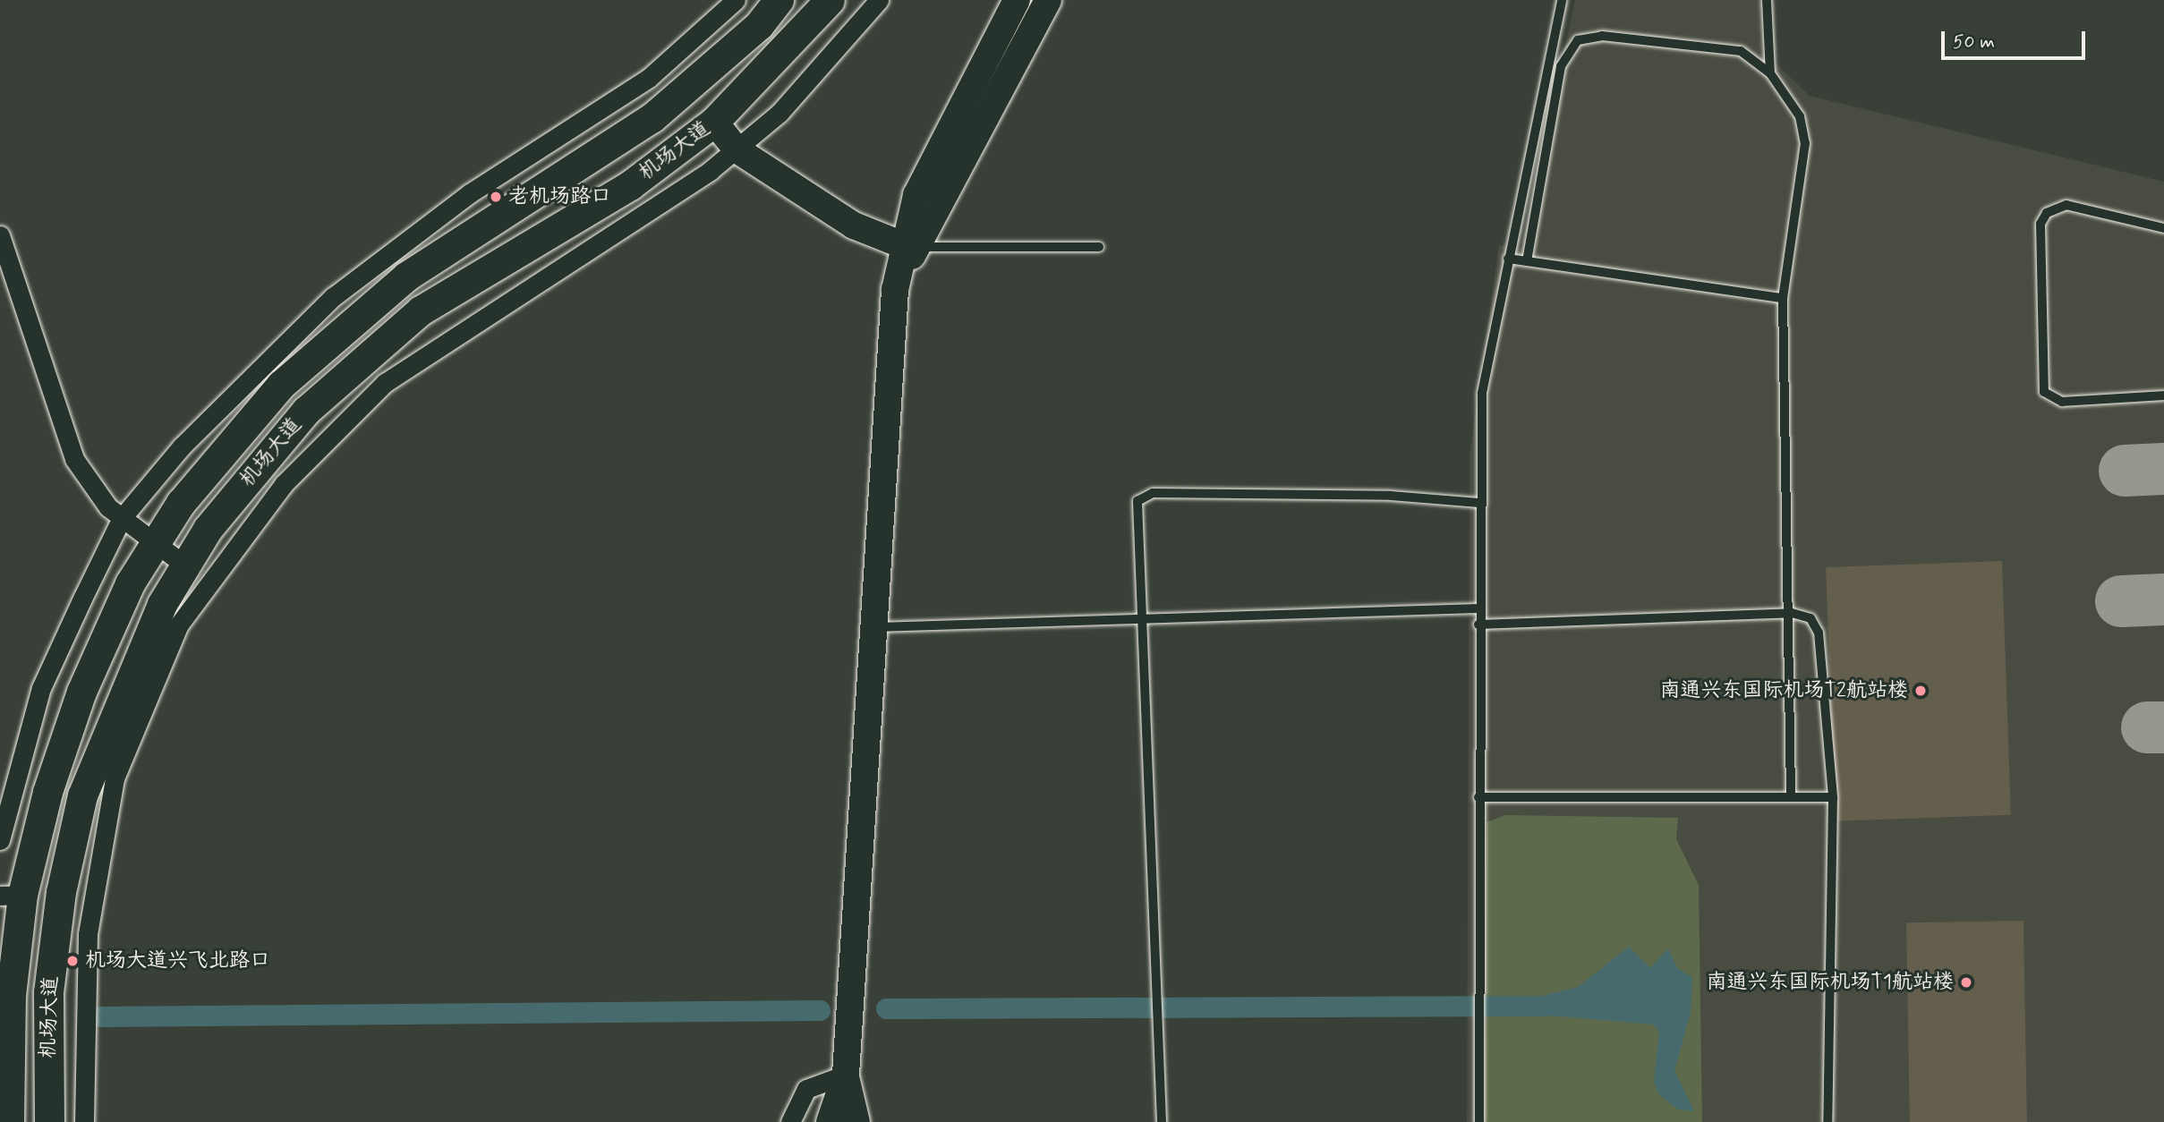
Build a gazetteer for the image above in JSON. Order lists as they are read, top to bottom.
{
  "streets": {
    "main road": ["机场大道"]
  },
  "places": [
    "老机场路口",
    "南通兴东国际机场T2航站楼",
    "机场大道兴飞北路口",
    "南通兴东国际机场T1航站楼"
  ],
  "scale_bar": "50 m"
}
